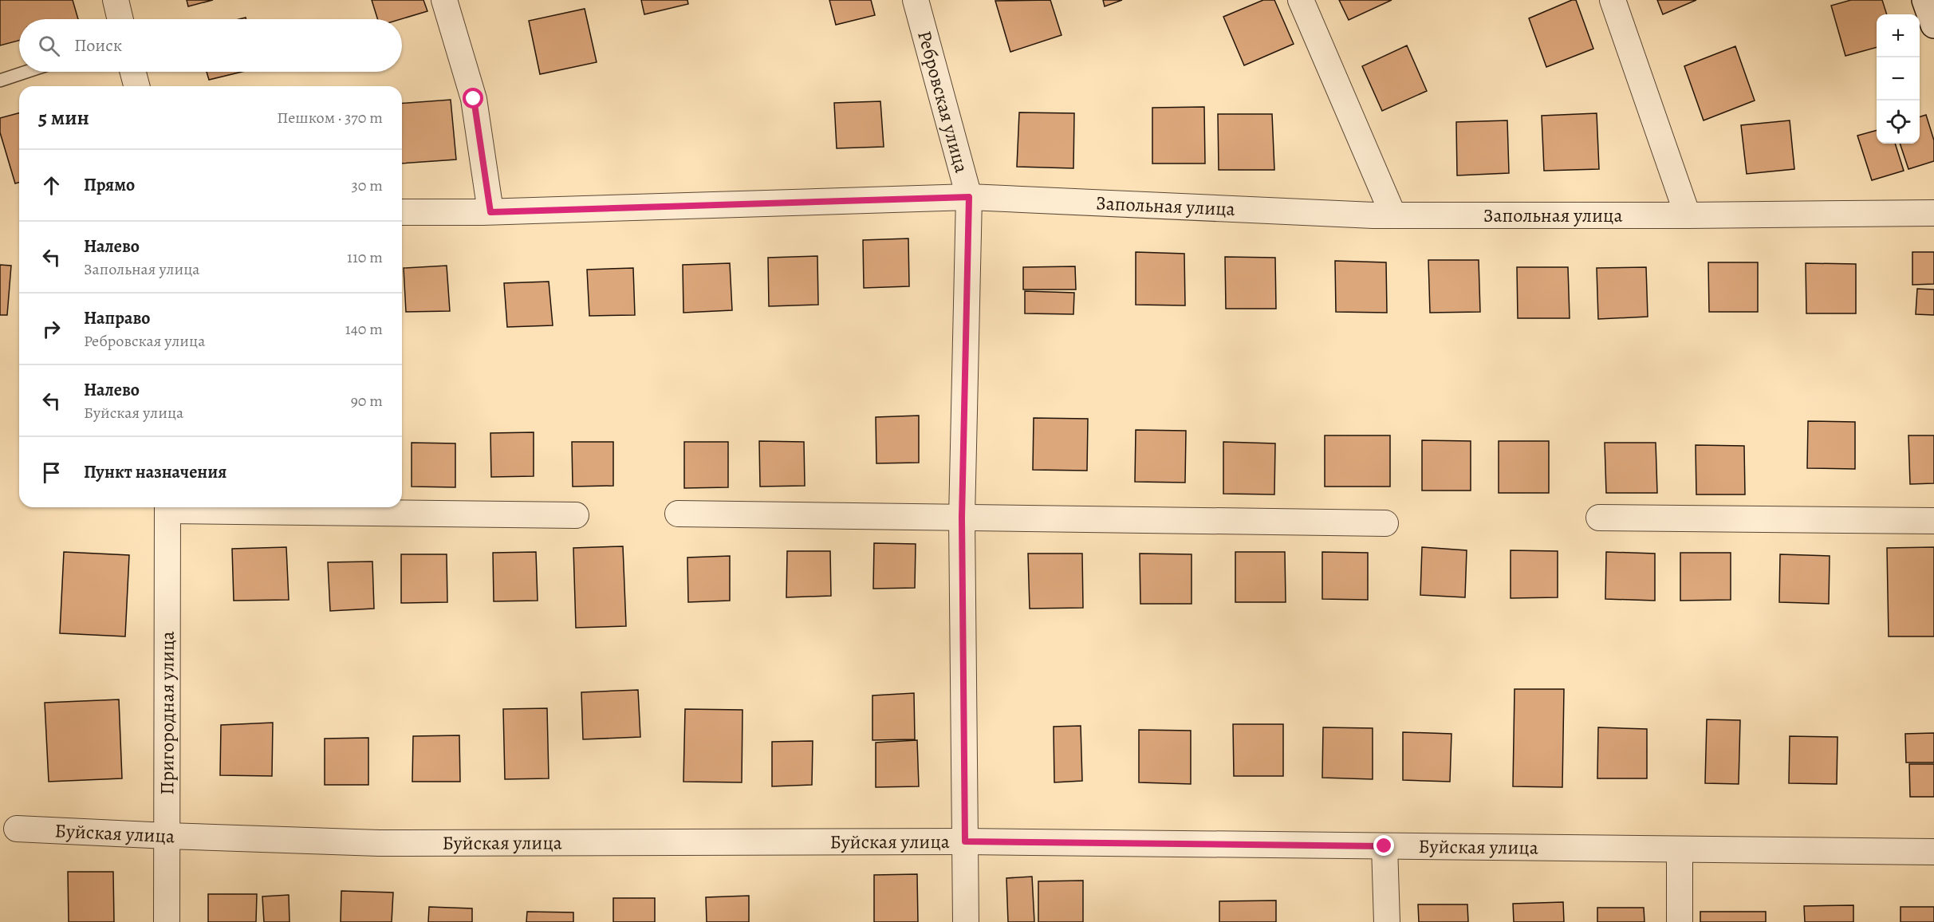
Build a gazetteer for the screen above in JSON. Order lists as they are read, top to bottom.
{
  "streets": {
    "street": [
      "Ребровская улица",
      "Запольная улица",
      "Пригородная улица",
      "Буйская улица"
    ]
  },
  "crossings": [
    ["Ребровская улица", "Запольная улица"],
    ["Ребровская улица", "Буйская улица"],
    ["Пригородная улица", "Буйская улица"]
  ],
  "page": {
    "map_buttons": ["+", "−"],
    "search": "Поиск",
    "heading": ["5 мин", "Пешком · 370 m"],
    "list": [
      ["Прямо", "30 m"],
      ["Налево", "Запольная улица", "110 m"],
      ["Направо", "Ребровская улица", "140 m"],
      ["Налево", "Буйская улица", "90 m"],
      "Пункт назначения"
    ]
  }
}
